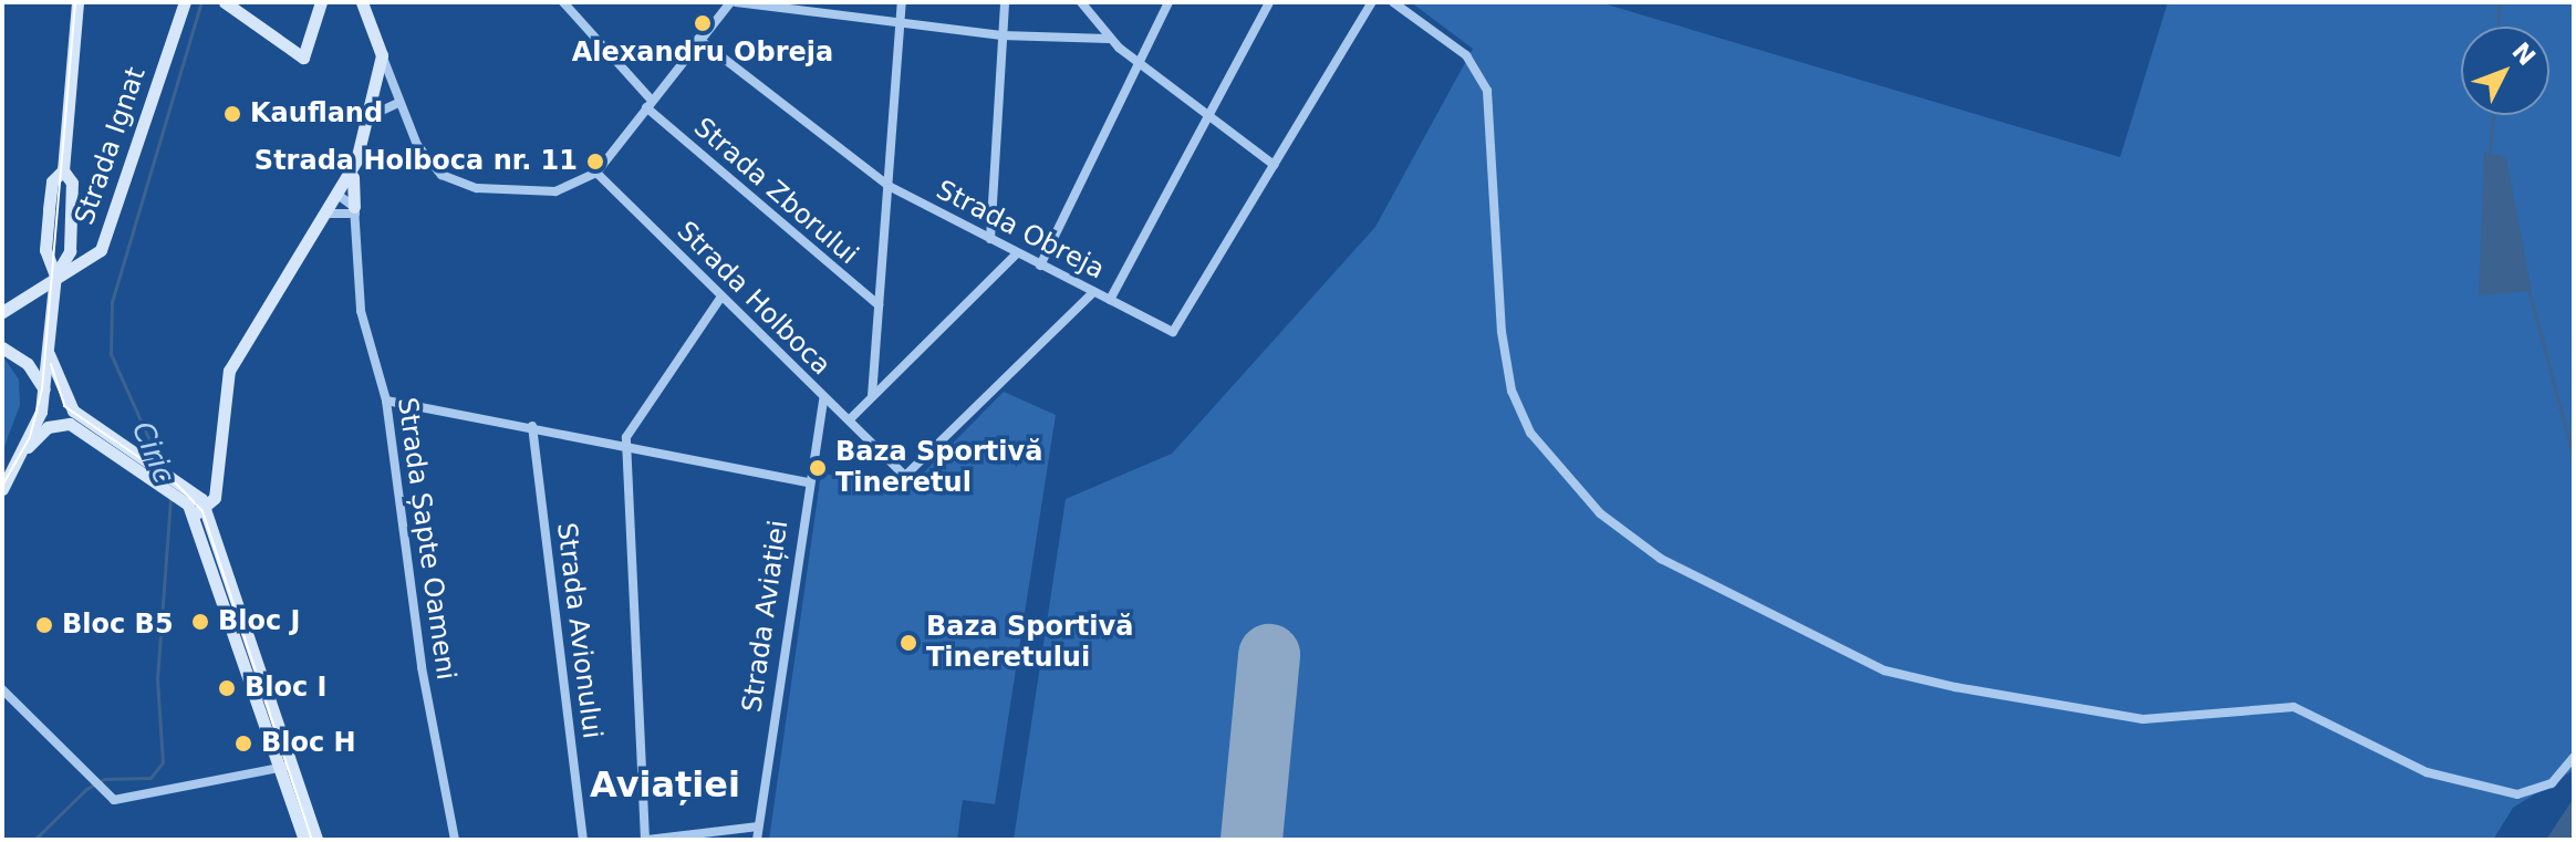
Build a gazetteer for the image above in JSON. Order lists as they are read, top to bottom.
{
  "streets": {
    "main road": ["Strada Ignat"],
    "street": [
      "Strada Zborului",
      "Strada Obreja",
      "Strada Holboca",
      "Strada Șapte Oameni",
      "Strada Aviației",
      "Strada Avionului"
    ]
  },
  "crossings": [
    ["Strada Obreja", "Strada Holboca"],
    ["Strada Holboca", "Strada Aviației"]
  ],
  "districts": ["Aviației"],
  "water": ["Ciric"],
  "places": [
    "Alexandru Obreja",
    "Kaufland",
    "Strada Holboca nr. 11",
    "Baza Sportivă Tineretul",
    "Bloc J",
    "Bloc B5",
    "Baza Sportivă Tineretului",
    "Bloc I",
    "Bloc H"
  ],
  "north": "top right"
}
